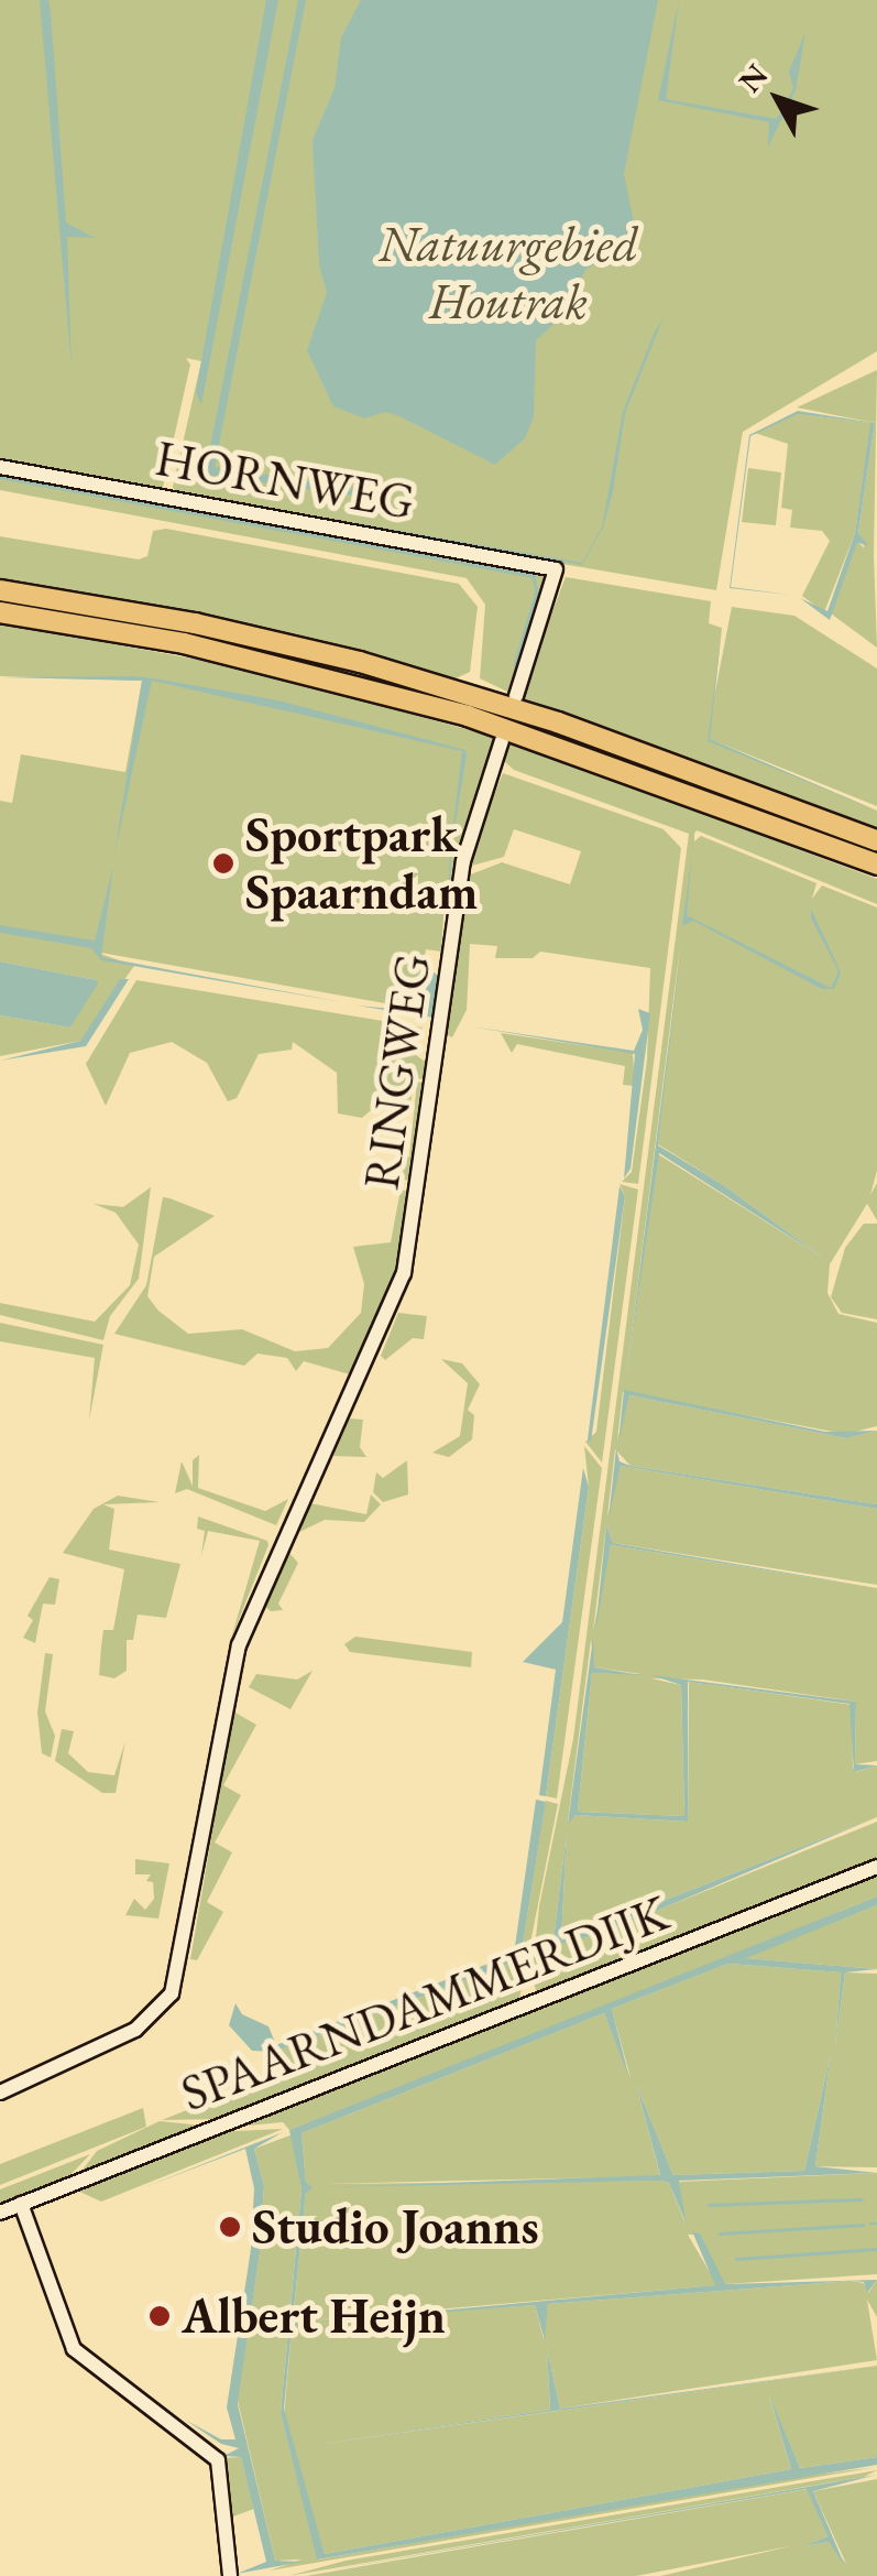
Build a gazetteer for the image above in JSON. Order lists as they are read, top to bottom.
{
  "streets": {
    "street": ["HORNWEG", "RINGWEG", "SPAARNDAMMERDIJK"]
  },
  "parks": ["Natuurgebied Houtrak"],
  "places": ["Sportpark Spaarndam", "Studio Joanns", "Albert Heijn"],
  "north": "top left"
}
